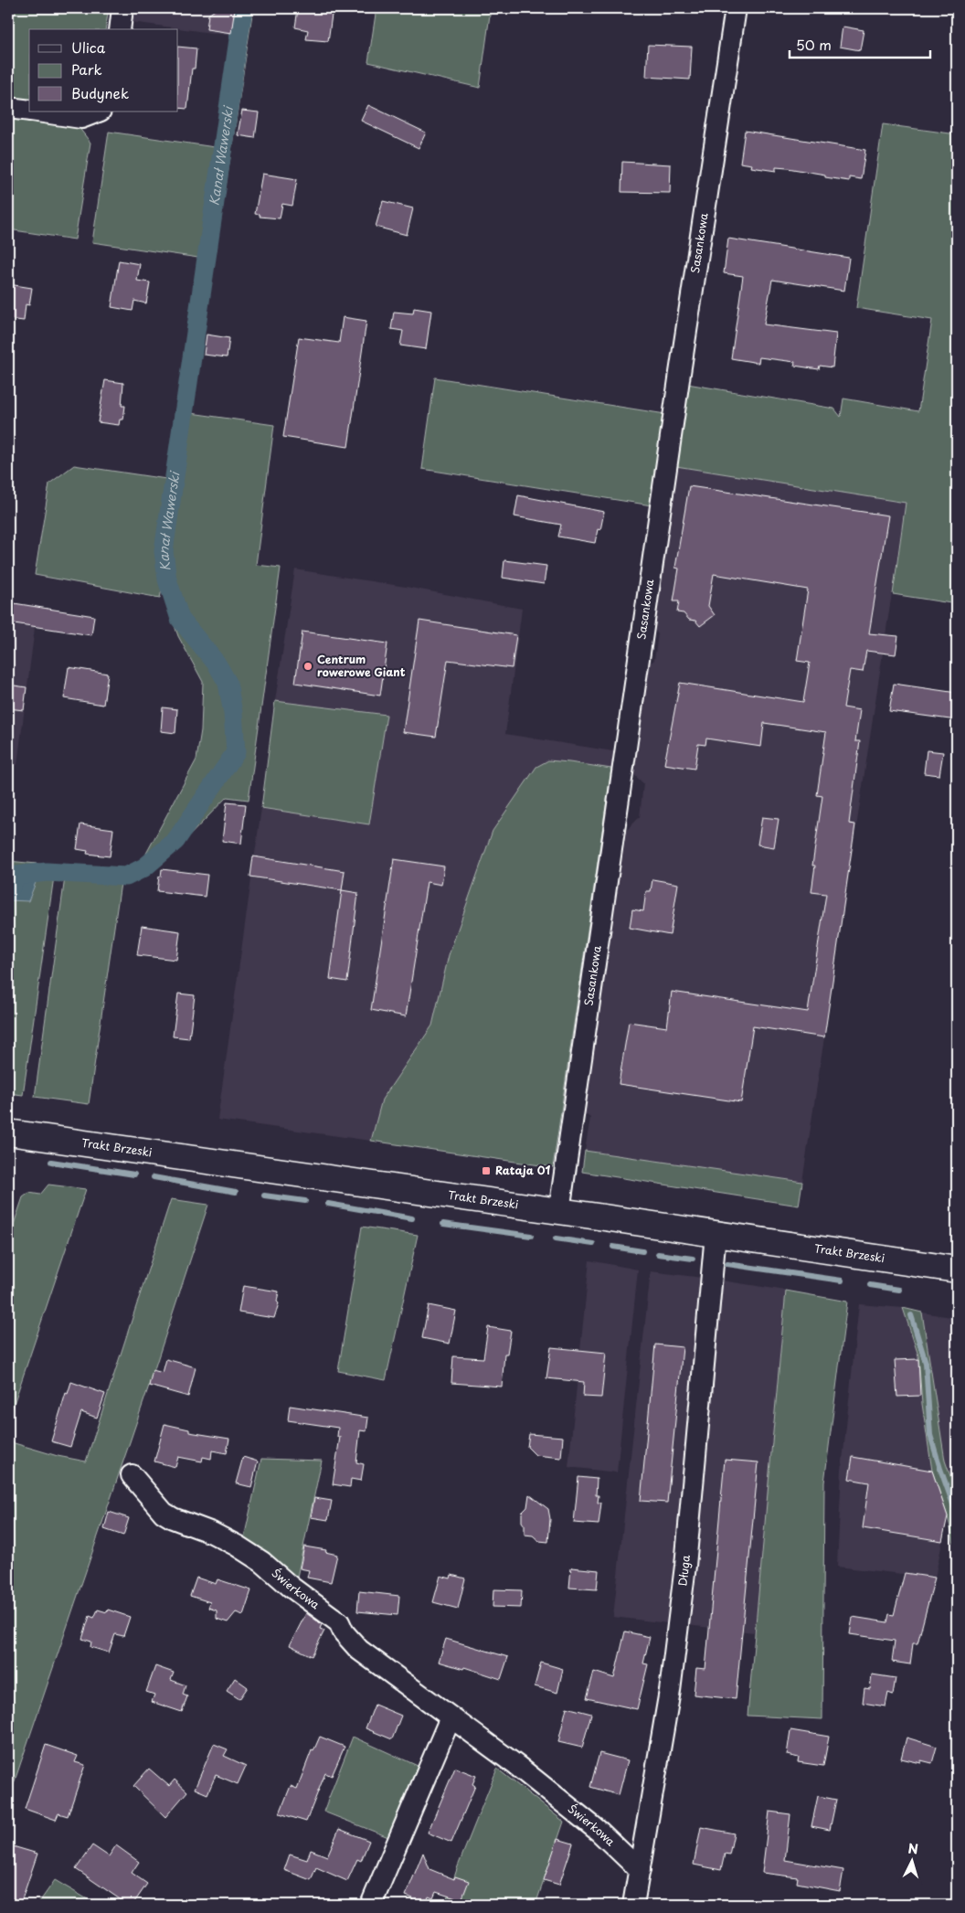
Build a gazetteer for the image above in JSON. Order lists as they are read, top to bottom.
{
  "streets": {
    "main road": ["Trakt Brzeski"],
    "street": ["Sasankowa", "Długa", "Świerkowa"]
  },
  "crossings": [
    ["Sasankowa", "Trakt Brzeski"],
    ["Trakt Brzeski", "Długa"],
    ["Długa", "Świerkowa"]
  ],
  "water": ["Kanał Wawerski"],
  "places": {
    "other": ["Centrum rowerowe Giant"],
    "transit": ["Rataja 01"]
  },
  "legend": ["Ulica", "Park", "Budynek"],
  "scale_bar": "50 m",
  "north": "top"
}
